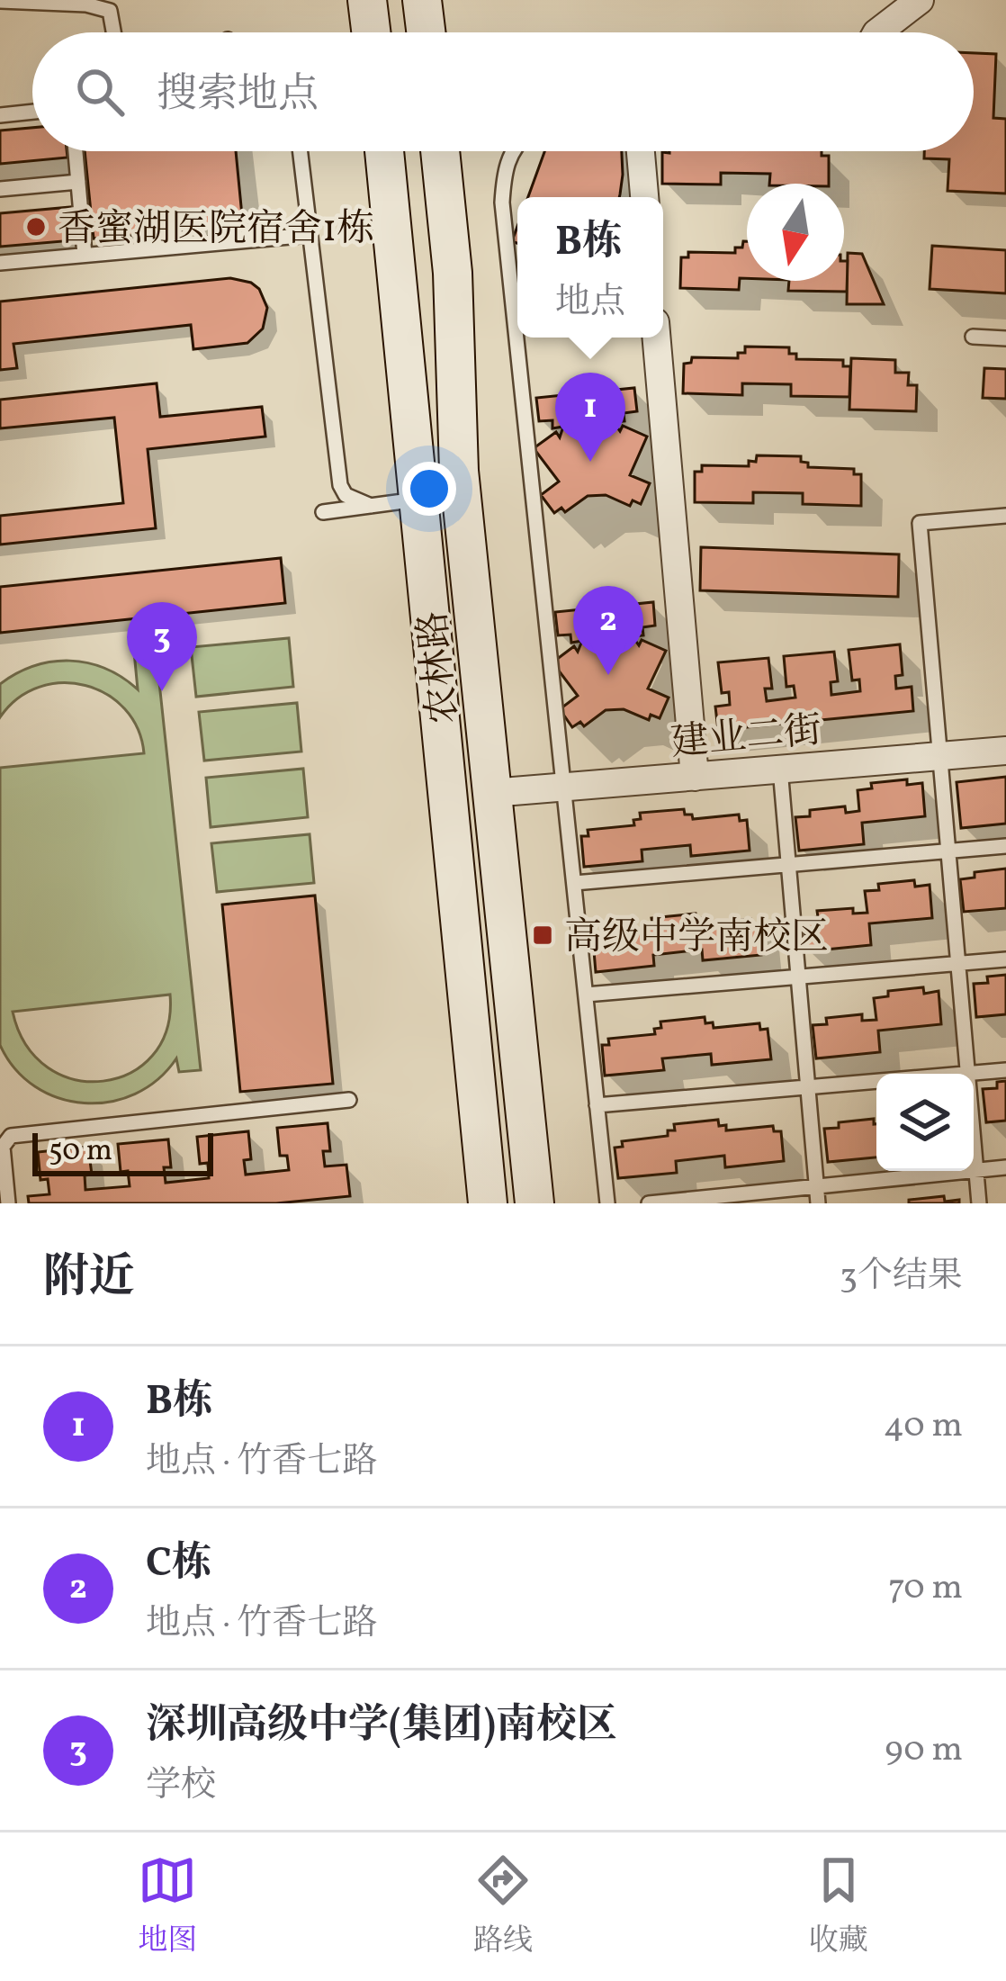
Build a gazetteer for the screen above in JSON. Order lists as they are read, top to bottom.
{
  "streets": {
    "main road": ["农林路"],
    "street": ["建业二街"]
  },
  "crossings": [
    ["农林路", "建业二街"]
  ],
  "places": {
    "other": ["香蜜湖医院宿舍1栋"],
    "transit": ["高级中学南校区"]
  },
  "scale_bar": "50 m",
  "north": "bottom",
  "page": {
    "search": "搜索地点",
    "popup": ["B栋", "地点"],
    "pins": ["1", "2", "3"],
    "scale": "50 m",
    "heading": ["附近", "3个结果"],
    "list": [
      {
        "mark": "1",
        "name": "B栋",
        "note": "地点 · 竹香七路",
        "value": "40 m"
      },
      {
        "mark": "2",
        "name": "C栋",
        "note": "地点 · 竹香七路",
        "value": "70 m"
      },
      {
        "mark": "3",
        "name": "深圳高级中学(集团)南校区",
        "note": "学校",
        "value": "90 m"
      }
    ],
    "nav": ["地图", "路线", "收藏"]
  }
}
